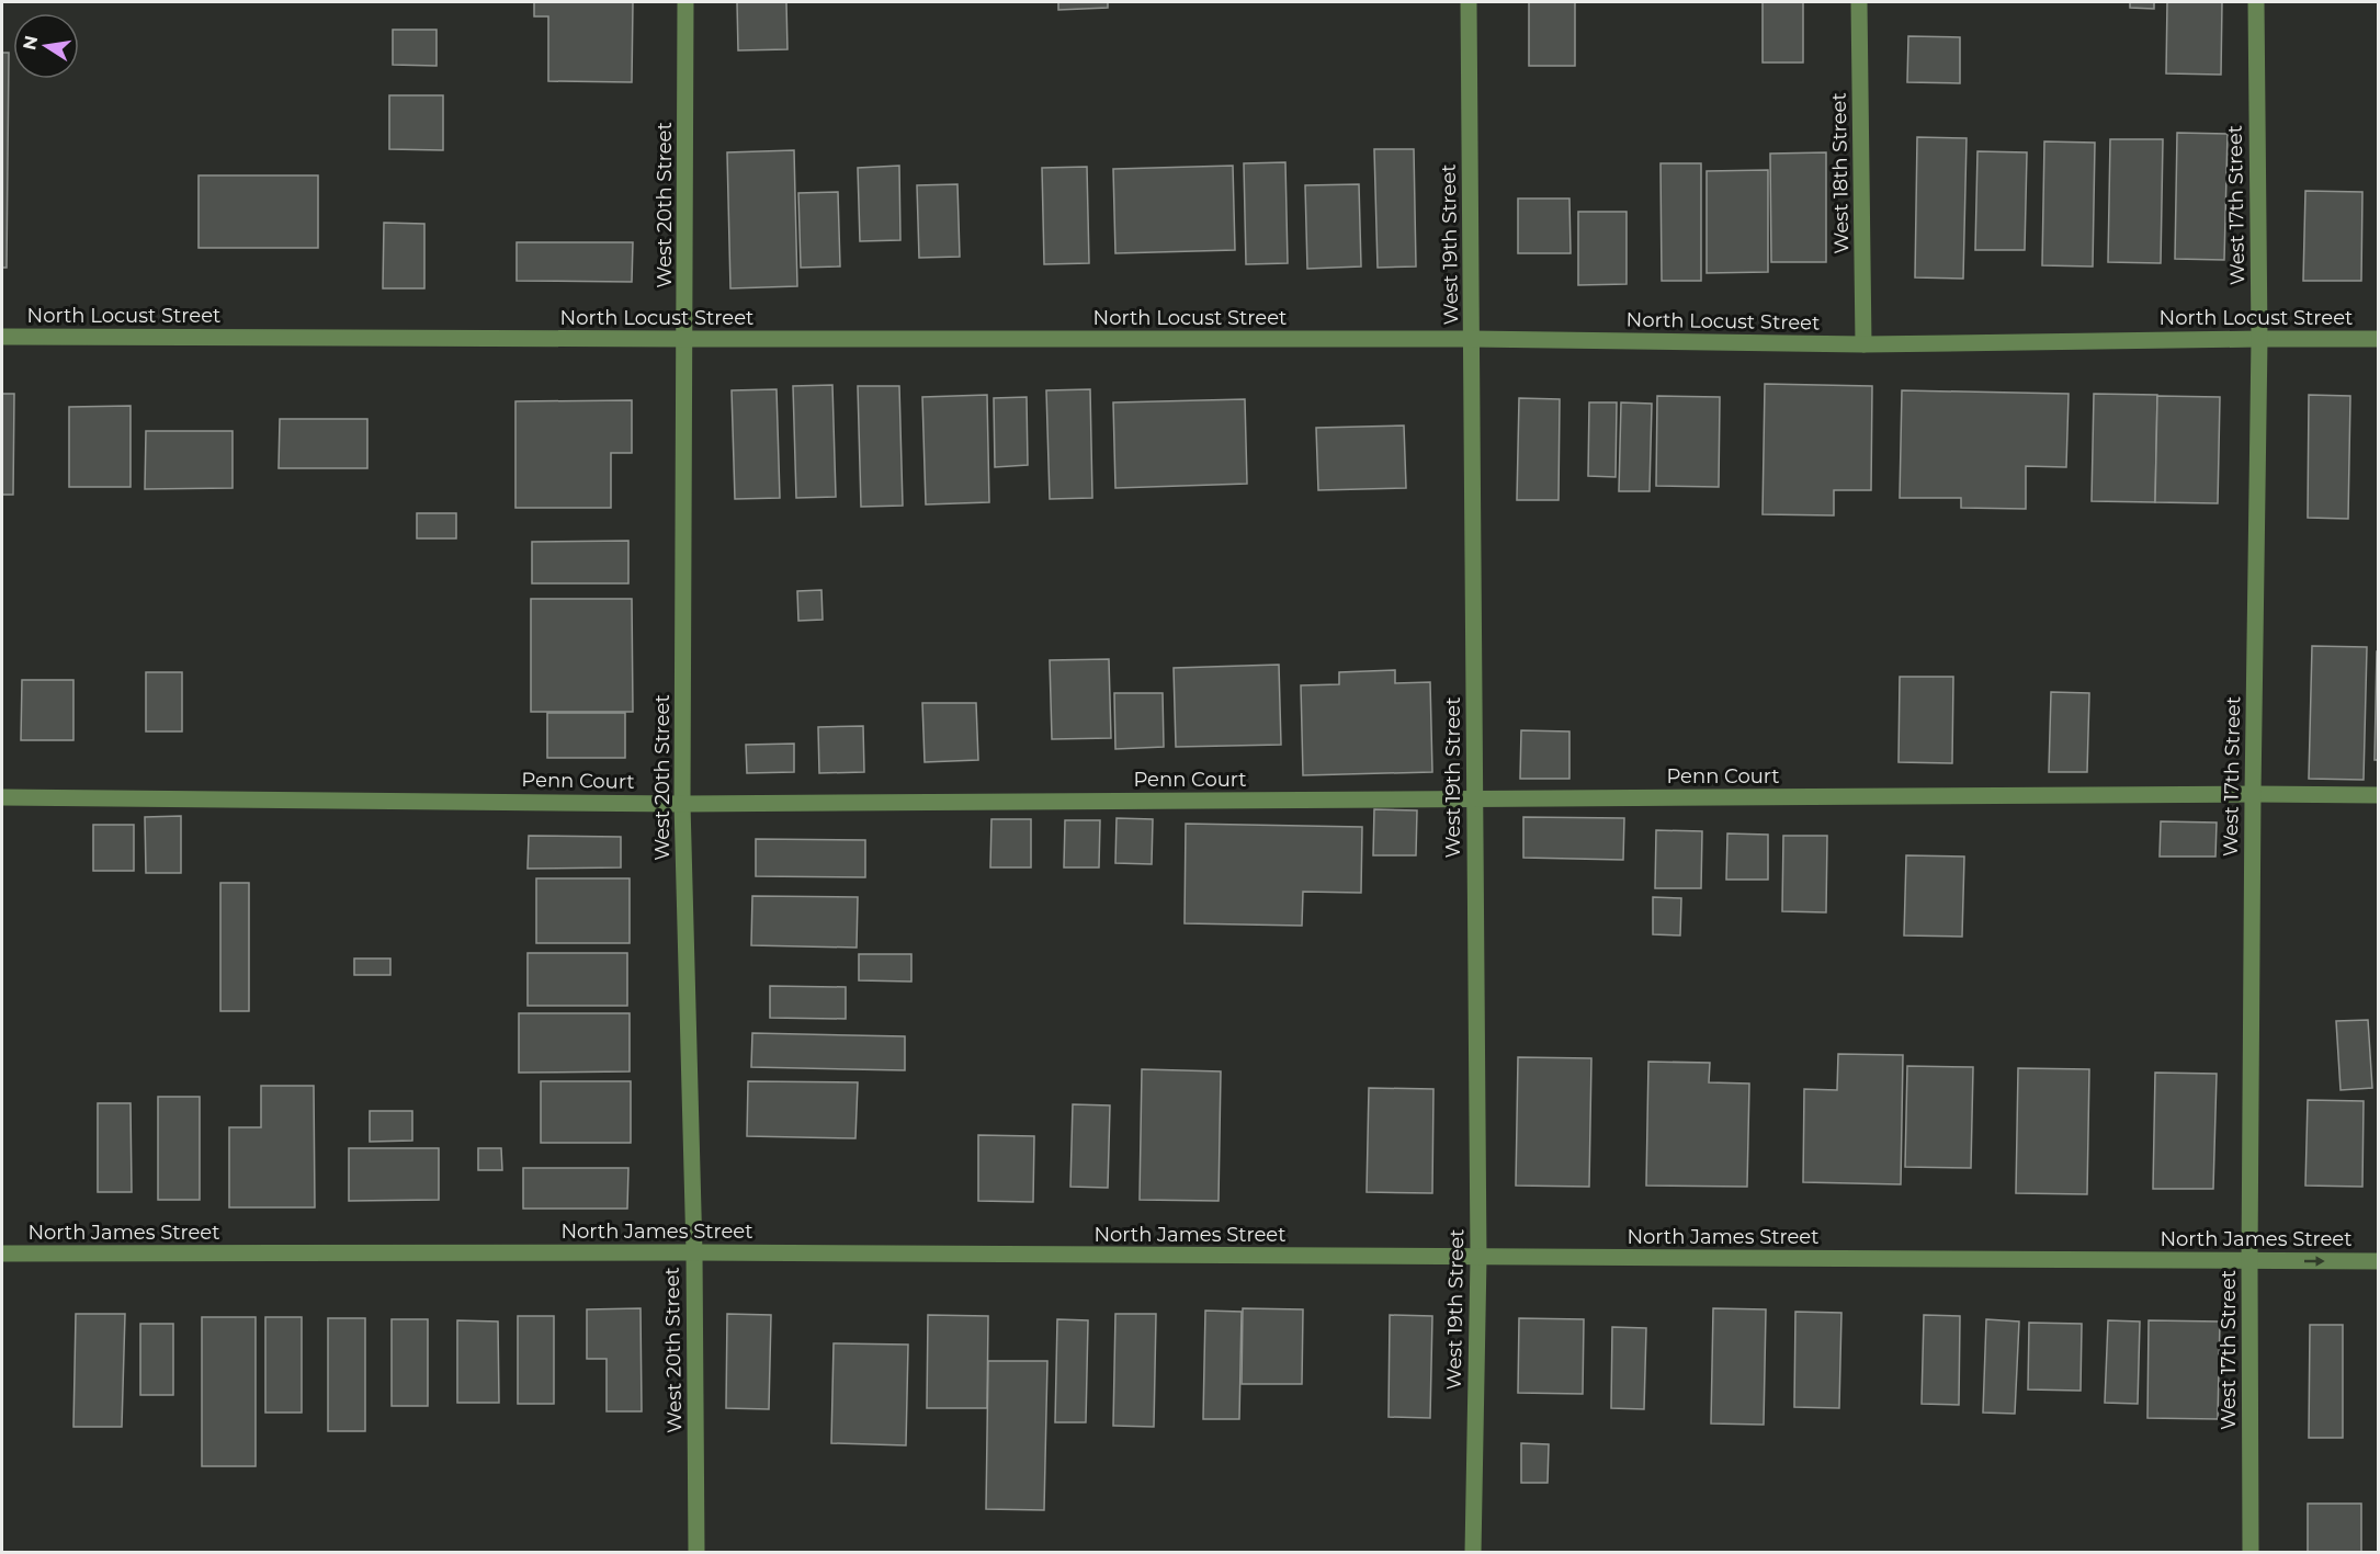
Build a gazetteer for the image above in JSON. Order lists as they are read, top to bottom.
{
  "streets": {
    "street": [
      "West 18th Street",
      "West 20th Street",
      "West 17th Street",
      "West 19th Street",
      "North Locust Street",
      "Penn Court",
      "North James Street"
    ]
  },
  "crossings": [
    ["West 18th Street", "North Locust Street"],
    ["West 20th Street", "North Locust Street"],
    ["West 20th Street", "Penn Court"],
    ["West 20th Street", "North James Street"],
    ["West 17th Street", "North Locust Street"],
    ["West 17th Street", "Penn Court"],
    ["West 17th Street", "North James Street"],
    ["West 19th Street", "North Locust Street"],
    ["West 19th Street", "Penn Court"],
    ["West 19th Street", "North James Street"]
  ],
  "north": "left"
}
